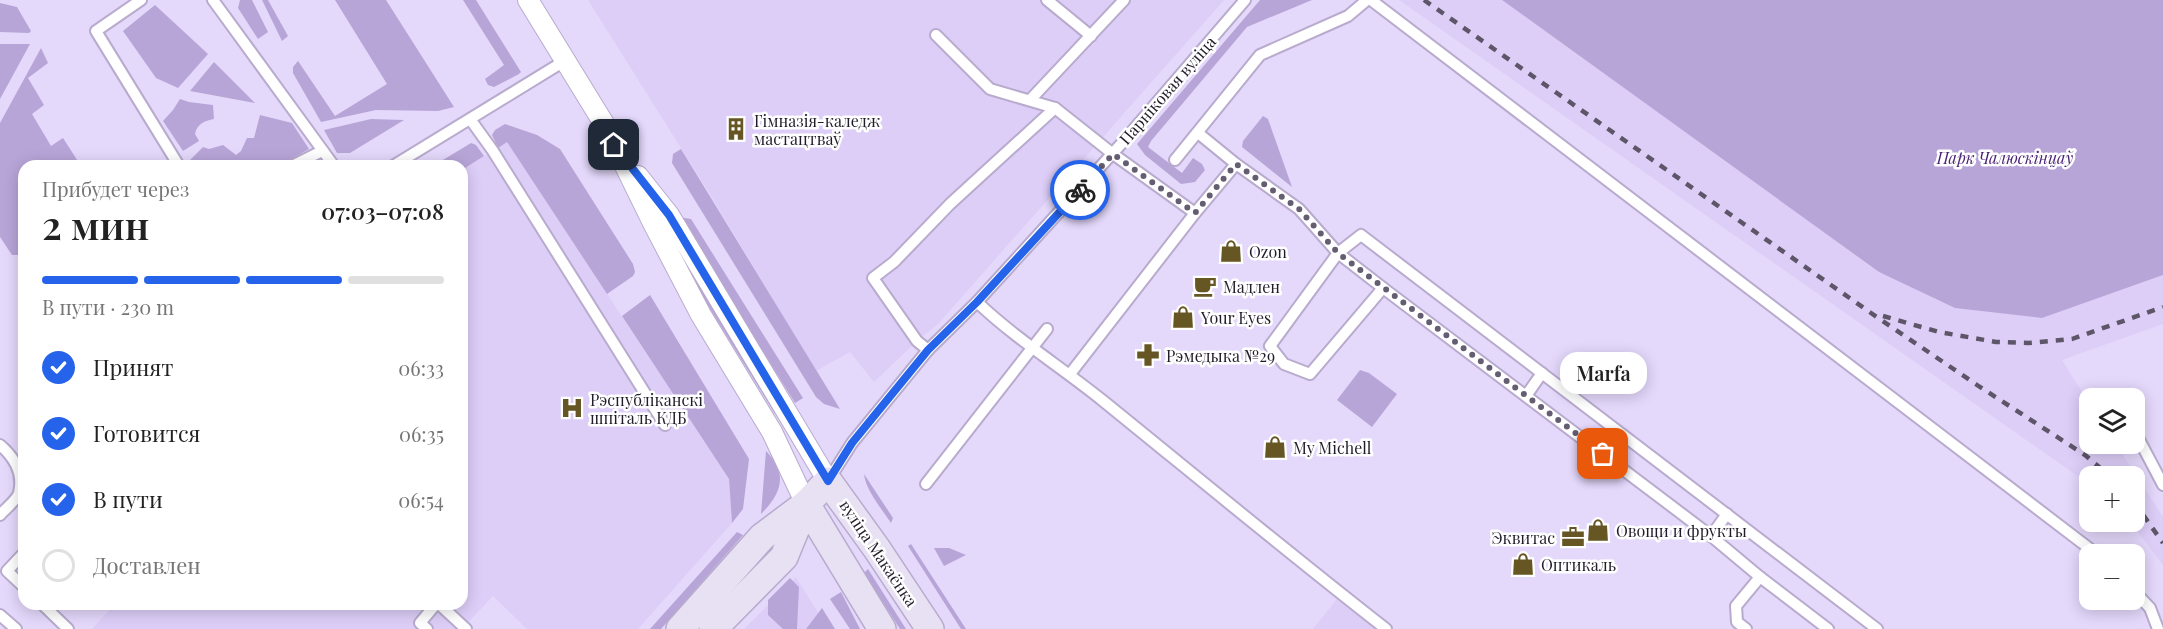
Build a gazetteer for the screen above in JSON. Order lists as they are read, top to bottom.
{
  "streets": {
    "street": ["Парніковая вуліца", "вуліца Макаёнка"]
  },
  "crossings": [
    ["Парніковая вуліца", "вуліца Макаёнка"]
  ],
  "parks": ["Парк Чалюскінцаў"],
  "places": {
    "building": ["Гімназія-каледж мастацтваў"],
    "shop": [
      "Ozon",
      "Your Eyes",
      "My Michell",
      "Овощи и фрукты",
      "Оптикаль"
    ],
    "cafe": ["Мадлен"],
    "pharmacy": ["Рэмедыка №29"],
    "hospital": ["Рэспубліканскі шпіталь КДБ"],
    "other": ["Marfa"],
    "office": ["Эквитас"]
  },
  "page": {
    "heading": ["2 мин", "Прибудет через", "07:03–07:08"],
    "bar": "В пути · 230 m",
    "list": [
      ["Принят", "06:33"],
      ["Готовится", "06:35"],
      ["В пути", "06:54"],
      "Доставлен"
    ],
    "bubble": "Marfa",
    "map_buttons": ["+", "−"]
  }
}
